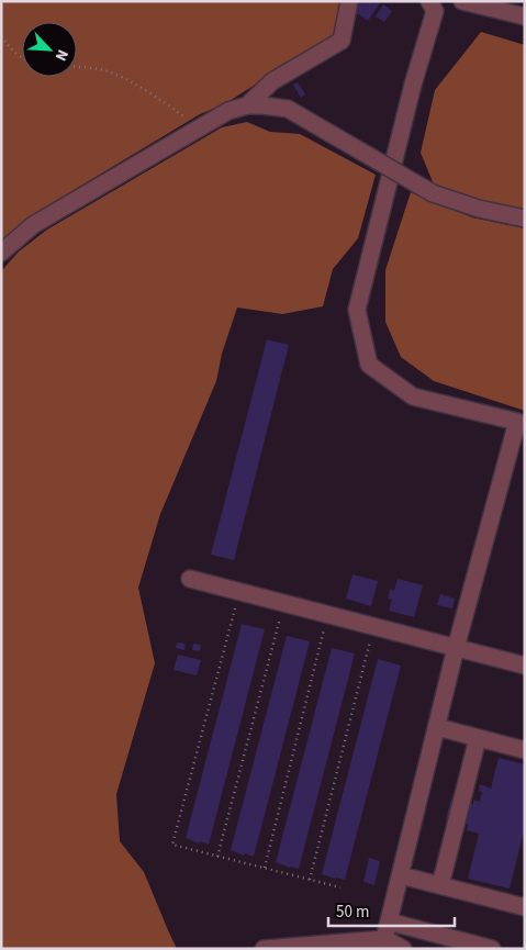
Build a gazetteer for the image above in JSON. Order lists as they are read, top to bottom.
{
  "scale_bar": "50 m",
  "north": "bottom right"
}
